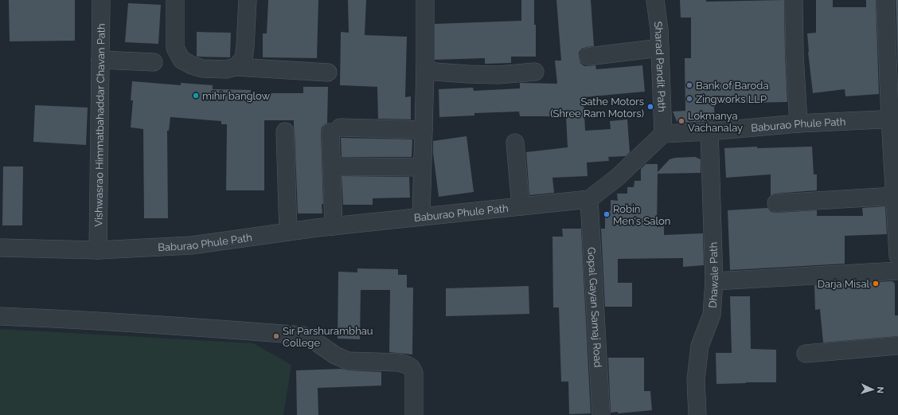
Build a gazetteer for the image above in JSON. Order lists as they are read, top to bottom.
{
  "streets": {
    "street": [
      "Sharad Pandit Path",
      "Baburao Phule Path",
      "Vishwasrao Himmatbahaddar Chavan Path",
      "Dhawale Path",
      "Gopal Gayan Samaj Road"
    ]
  },
  "crossings": [
    ["Sharad Pandit Path", "Baburao Phule Path"],
    ["Baburao Phule Path", "Vishwasrao Himmatbahaddar Chavan Path"],
    ["Baburao Phule Path", "Dhawale Path"],
    ["Baburao Phule Path", "Gopal Gayan Samaj Road"]
  ],
  "places": [
    "Bank of Baroda",
    "mihir banglow",
    "Zingworks LLP",
    "Sathe Motors (Shree Ram Motors)",
    "Lokmanya Vachanalay",
    "Robin Men's Salon",
    "Darja Misal",
    "Sir Parshurambhau College"
  ],
  "north": "right"
}
